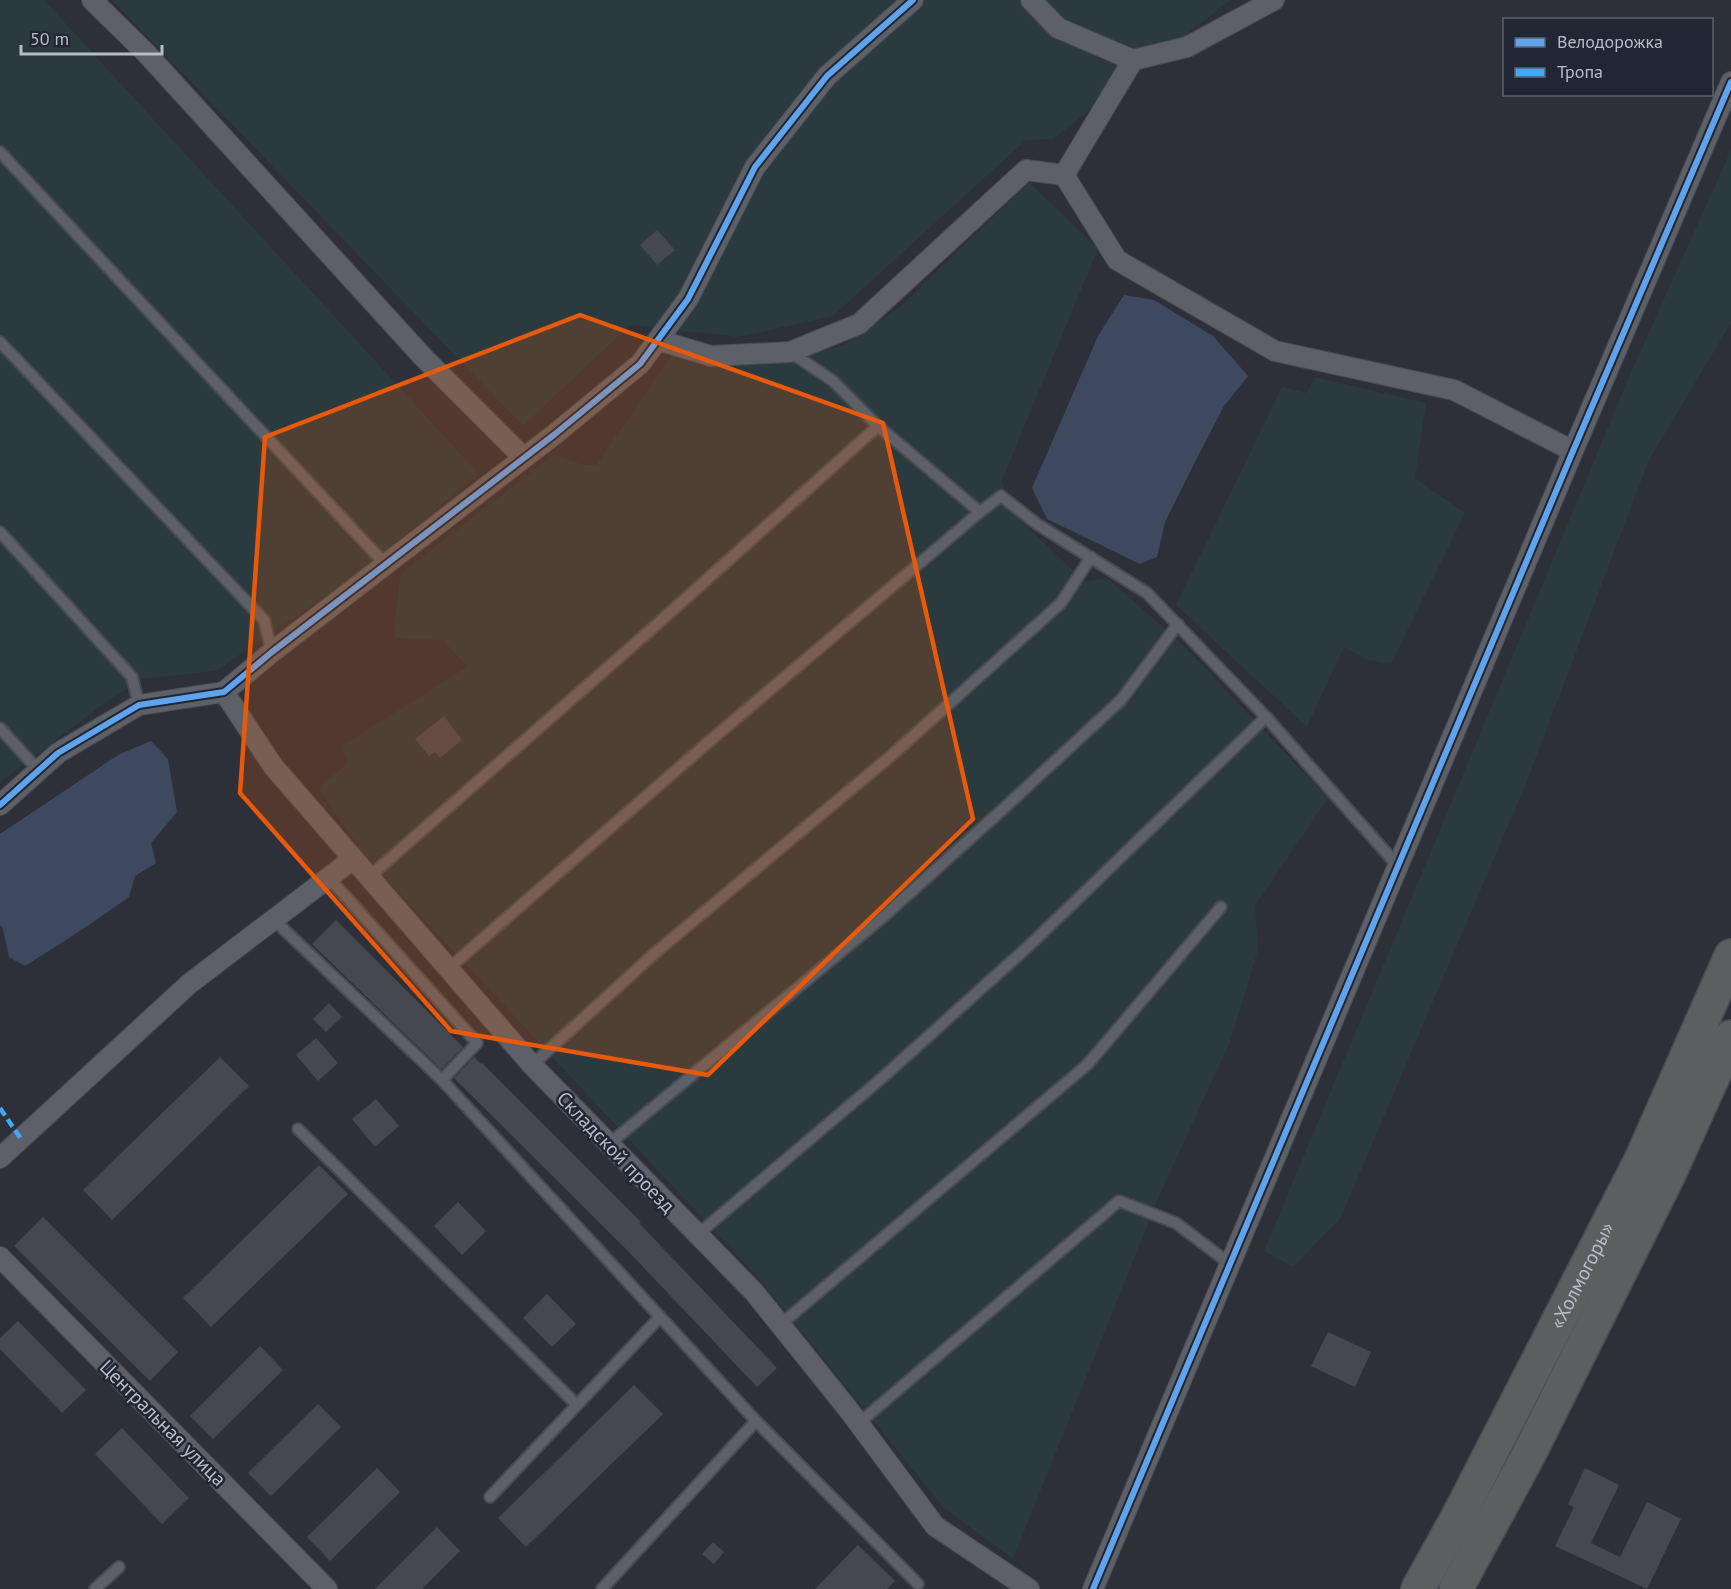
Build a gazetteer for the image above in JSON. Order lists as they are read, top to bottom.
{
  "streets": {
    "highway": ["«Холмогоры»"],
    "street": ["Складской проезд", "Центральная улица"]
  },
  "legend": ["Велодорожка", "Тропа"],
  "scale_bar": "50 m"
}
